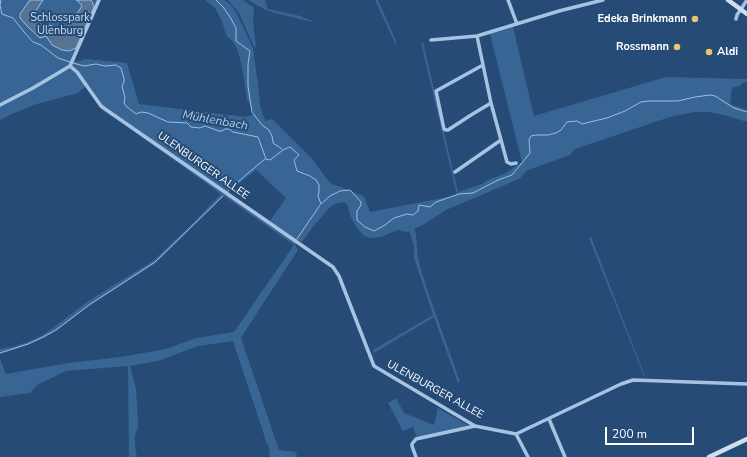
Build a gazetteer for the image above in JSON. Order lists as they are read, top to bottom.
{
  "streets": {
    "street": ["ULENBURGER ALLEE"]
  },
  "water": ["Mühlenbach"],
  "parks": ["Schlosspark Ulenburg"],
  "places": ["Edeka Brinkmann", "Rossmann", "Aldi"],
  "scale_bar": "200 m"
}
